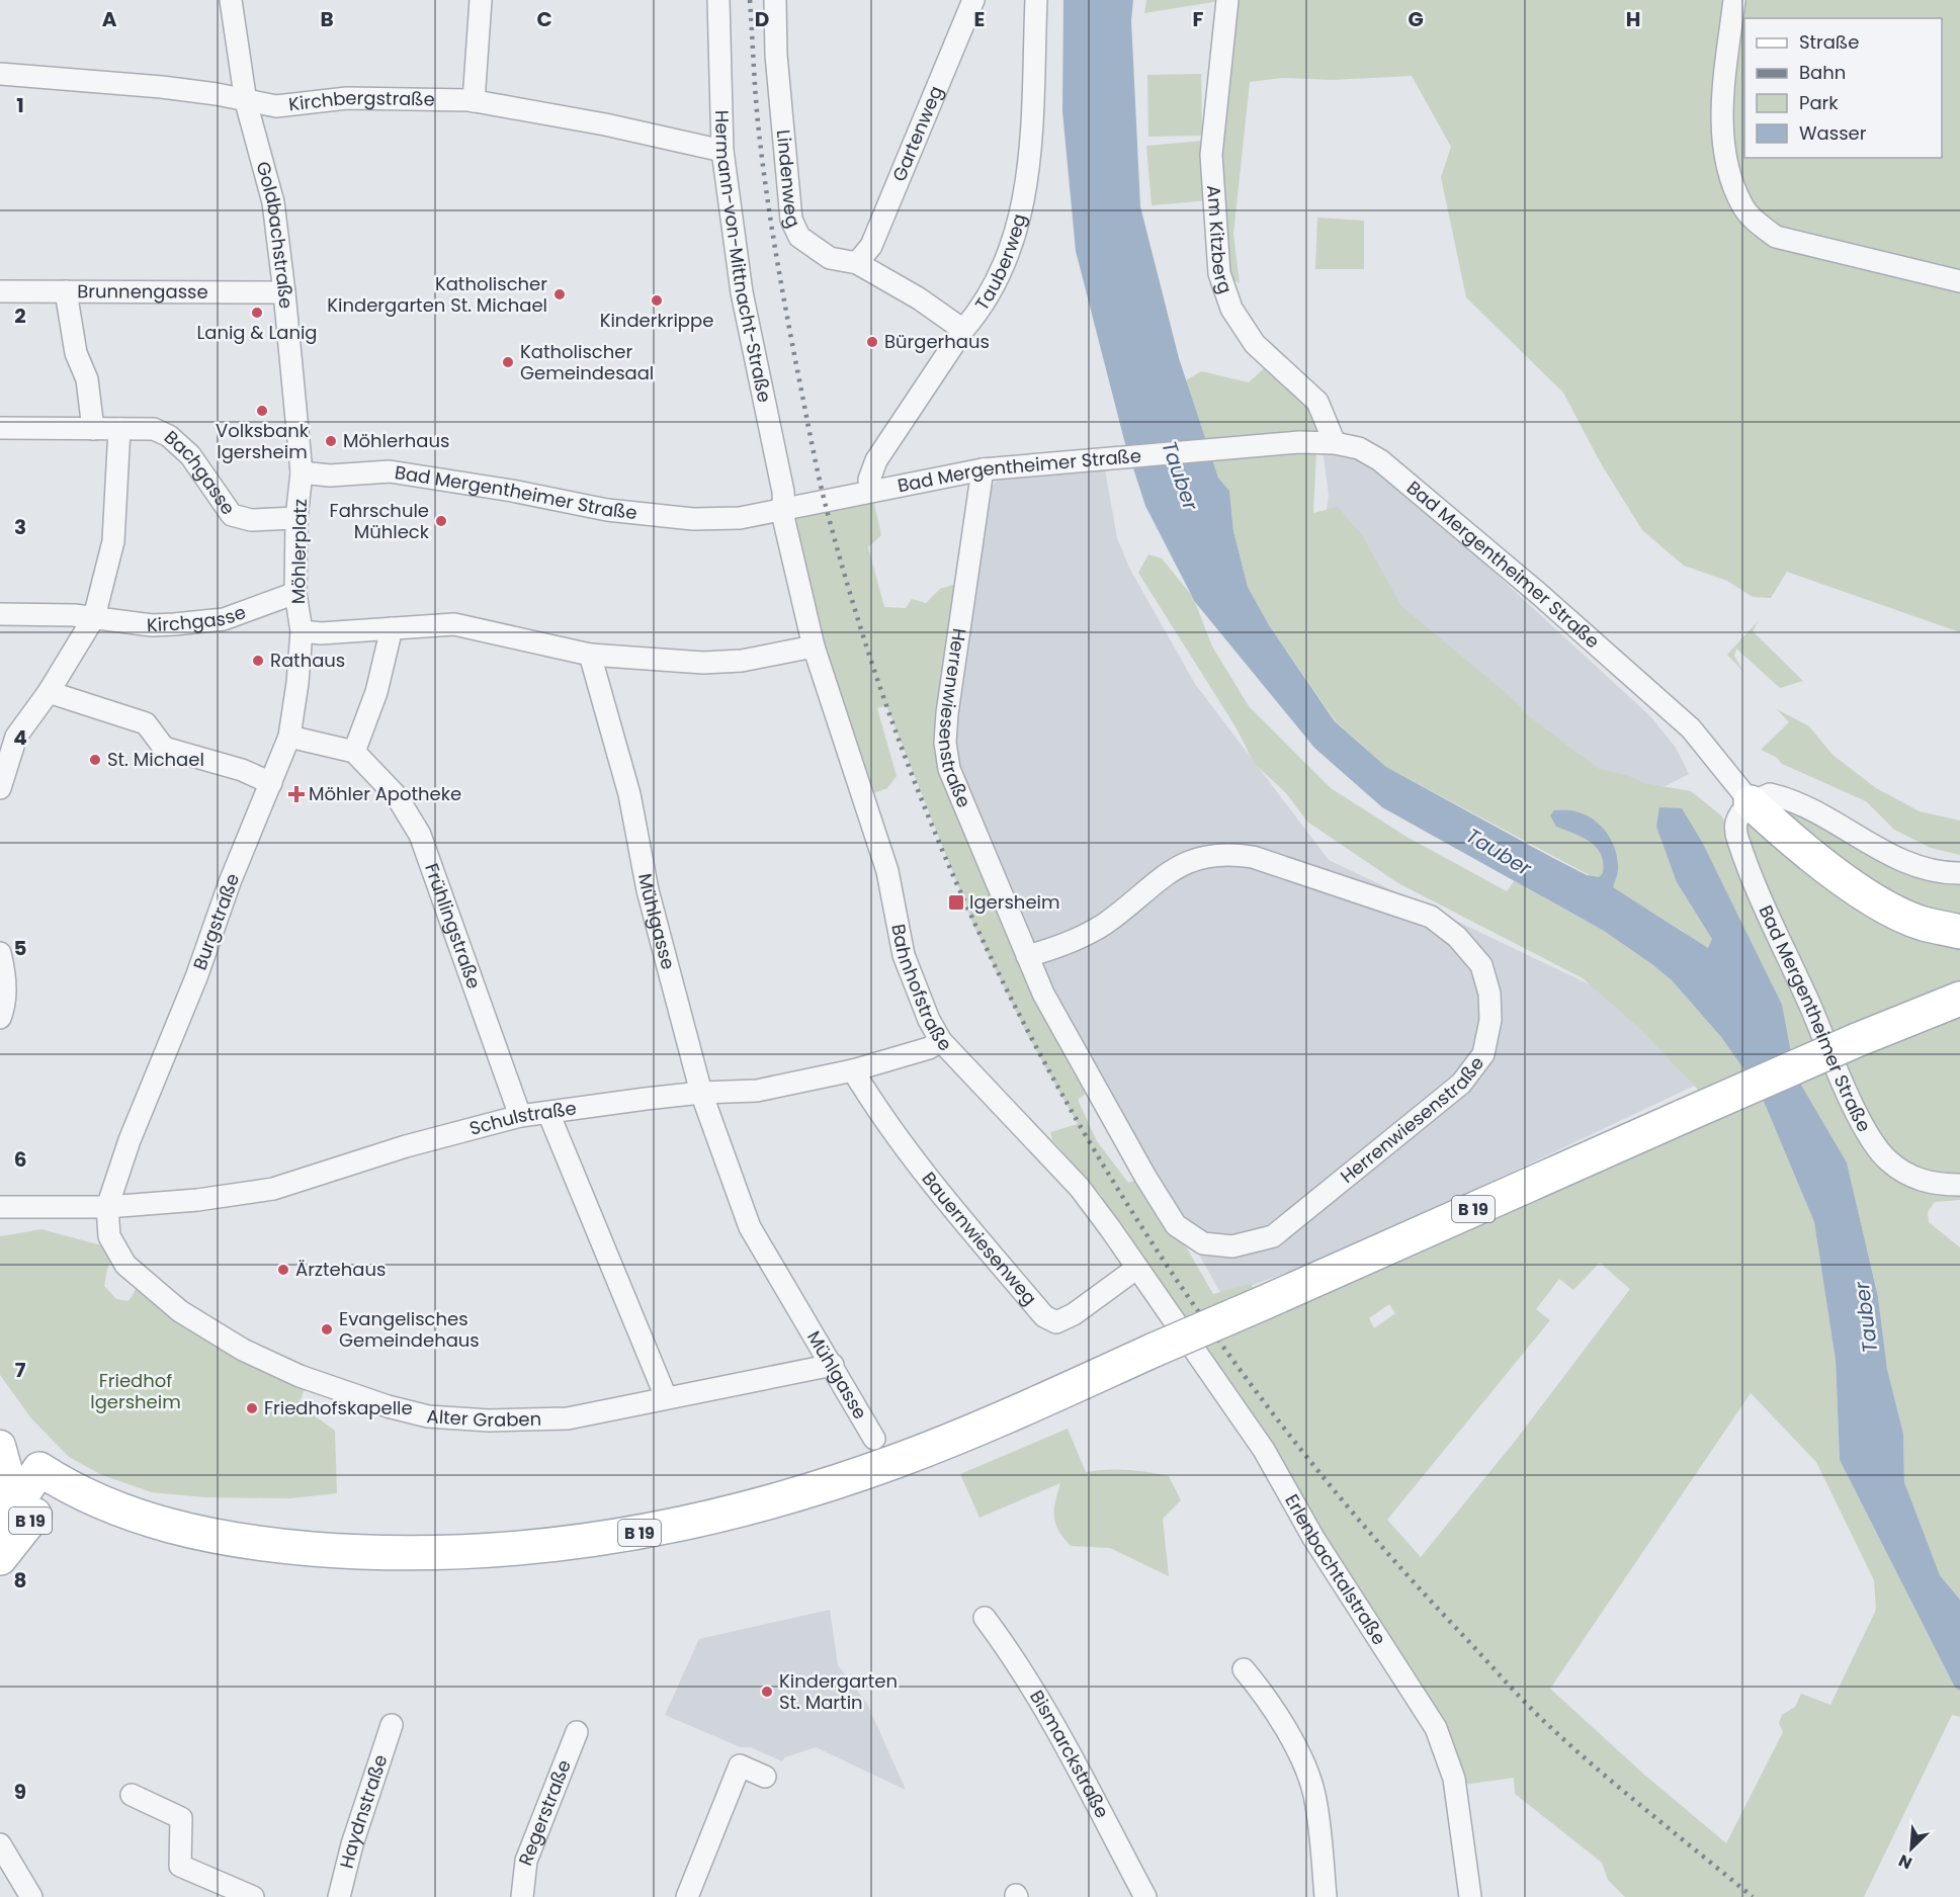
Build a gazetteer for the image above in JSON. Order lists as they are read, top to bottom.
{
  "streets": {
    "main road": ["B 19"],
    "street": [
      "Kirchbergstraße",
      "Gartenweg",
      "Lindenweg",
      "Goldbachstraße",
      "Am Kitzberg",
      "Hermann-von-Mittnacht-Straße",
      "Tauberweg",
      "Brunnengasse",
      "Bad Mergentheimer Straße",
      "Bachgasse",
      "Möhlerplatz",
      "Kirchgasse",
      "Herrenwiesenstraße",
      "Mühlgasse",
      "Burgstraße",
      "Frühlingstraße",
      "Bahnhofstraße",
      "Schulstraße",
      "Bauernwiesenweg",
      "Alter Graben",
      "Erlenbachtalstraße",
      "Bismarckstraße",
      "Haydnstraße",
      "Regerstraße"
    ]
  },
  "crossings": [
    ["Kirchbergstraße", "Goldbachstraße"],
    ["Kirchbergstraße", "Hermann-von-Mittnacht-Straße"],
    ["Gartenweg", "Lindenweg"],
    ["Lindenweg", "Tauberweg"],
    ["Goldbachstraße", "Brunnengasse"],
    ["Goldbachstraße", "Bad Mergentheimer Straße"],
    ["Goldbachstraße", "Möhlerplatz"],
    ["Am Kitzberg", "Bad Mergentheimer Straße"],
    ["Hermann-von-Mittnacht-Straße", "Bad Mergentheimer Straße"],
    ["Hermann-von-Mittnacht-Straße", "Bahnhofstraße"],
    ["Tauberweg", "Bad Mergentheimer Straße"],
    ["Bad Mergentheimer Straße", "Möhlerplatz"],
    ["Bad Mergentheimer Straße", "Herrenwiesenstraße"],
    ["Bad Mergentheimer Straße", "Bahnhofstraße"],
    ["Bachgasse", "Möhlerplatz"],
    ["Möhlerplatz", "Kirchgasse"],
    ["Möhlerplatz", "Burgstraße"],
    ["Mühlgasse", "Schulstraße"],
    ["Mühlgasse", "Alter Graben"],
    ["Burgstraße", "Schulstraße"],
    ["Burgstraße", "Alter Graben"],
    ["Frühlingstraße", "Schulstraße"],
    ["Bahnhofstraße", "Schulstraße"],
    ["Bahnhofstraße", "Bauernwiesenweg"],
    ["Bahnhofstraße", "Erlenbachtalstraße"],
    ["Schulstraße", "Bauernwiesenweg"],
    ["Schulstraße", "Alter Graben"],
    ["Bauernwiesenweg", "Erlenbachtalstraße"]
  ],
  "water": ["Tauber"],
  "parks": ["Friedhof Igersheim"],
  "places": {
    "other": [
      "Katholischer Kindergarten St. Michael",
      "Kinderkrippe",
      "Lanig & Lanig",
      "Bürgerhaus",
      "Katholischer Gemeindesaal",
      "Volksbank Igersheim",
      "Möhlerhaus",
      "Fahrschule Mühleck",
      "Rathaus",
      "St. Michael",
      "Ärztehaus",
      "Evangelisches Gemeindehaus",
      "Friedhofskapelle",
      "Kindergarten St. Martin"
    ],
    "health": ["Möhler Apotheke"],
    "transit": ["Igersheim"]
  },
  "legend": [
    "Straße",
    "Bahn",
    "Park",
    "Wasser"
  ],
  "north": "bottom left",
  "grid": {
    "columns": [
      "A",
      "B",
      "C",
      "D",
      "E",
      "F",
      "G",
      "H"
    ],
    "rows": [
      "1",
      "2",
      "3",
      "4",
      "5",
      "6",
      "7",
      "8",
      "9"
    ]
  }
}
